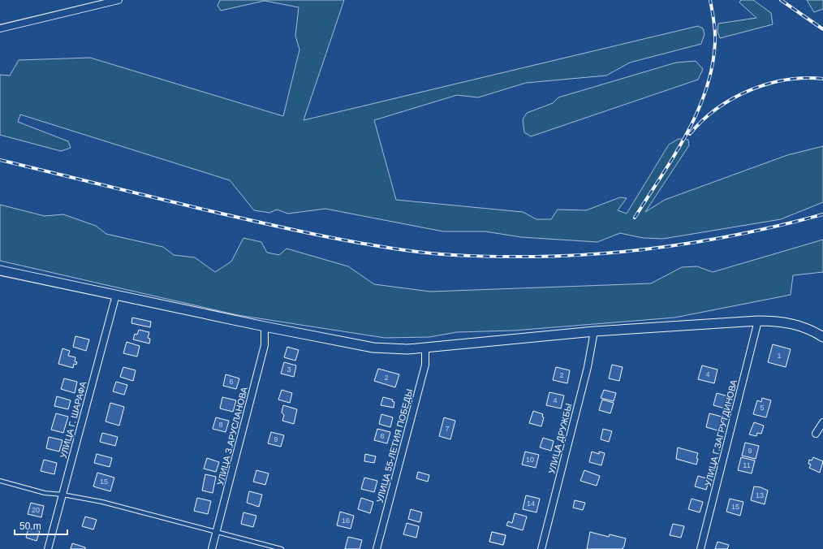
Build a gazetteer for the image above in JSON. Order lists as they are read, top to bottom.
{
  "streets": {
    "street": [
      "УЛИЦА Г. ШАРАФА",
      "УЛИЦА Г.ЗАГРУТДИНОВА",
      "УЛИЦА З.АРУСЛАНОВА",
      "УЛИЦА ДРУЖБЫ",
      "УЛИЦА 55-ЛЕТИЯ ПОБЕДЫ"
    ]
  },
  "house_numbers": [
    "1",
    "3",
    "4",
    "2",
    "2",
    "6",
    "4",
    "5",
    "8",
    "7",
    "8",
    "9",
    "9",
    "10",
    "11",
    "15",
    "13",
    "14",
    "15",
    "20",
    "16"
  ],
  "scale_bar": "50 m"
}
